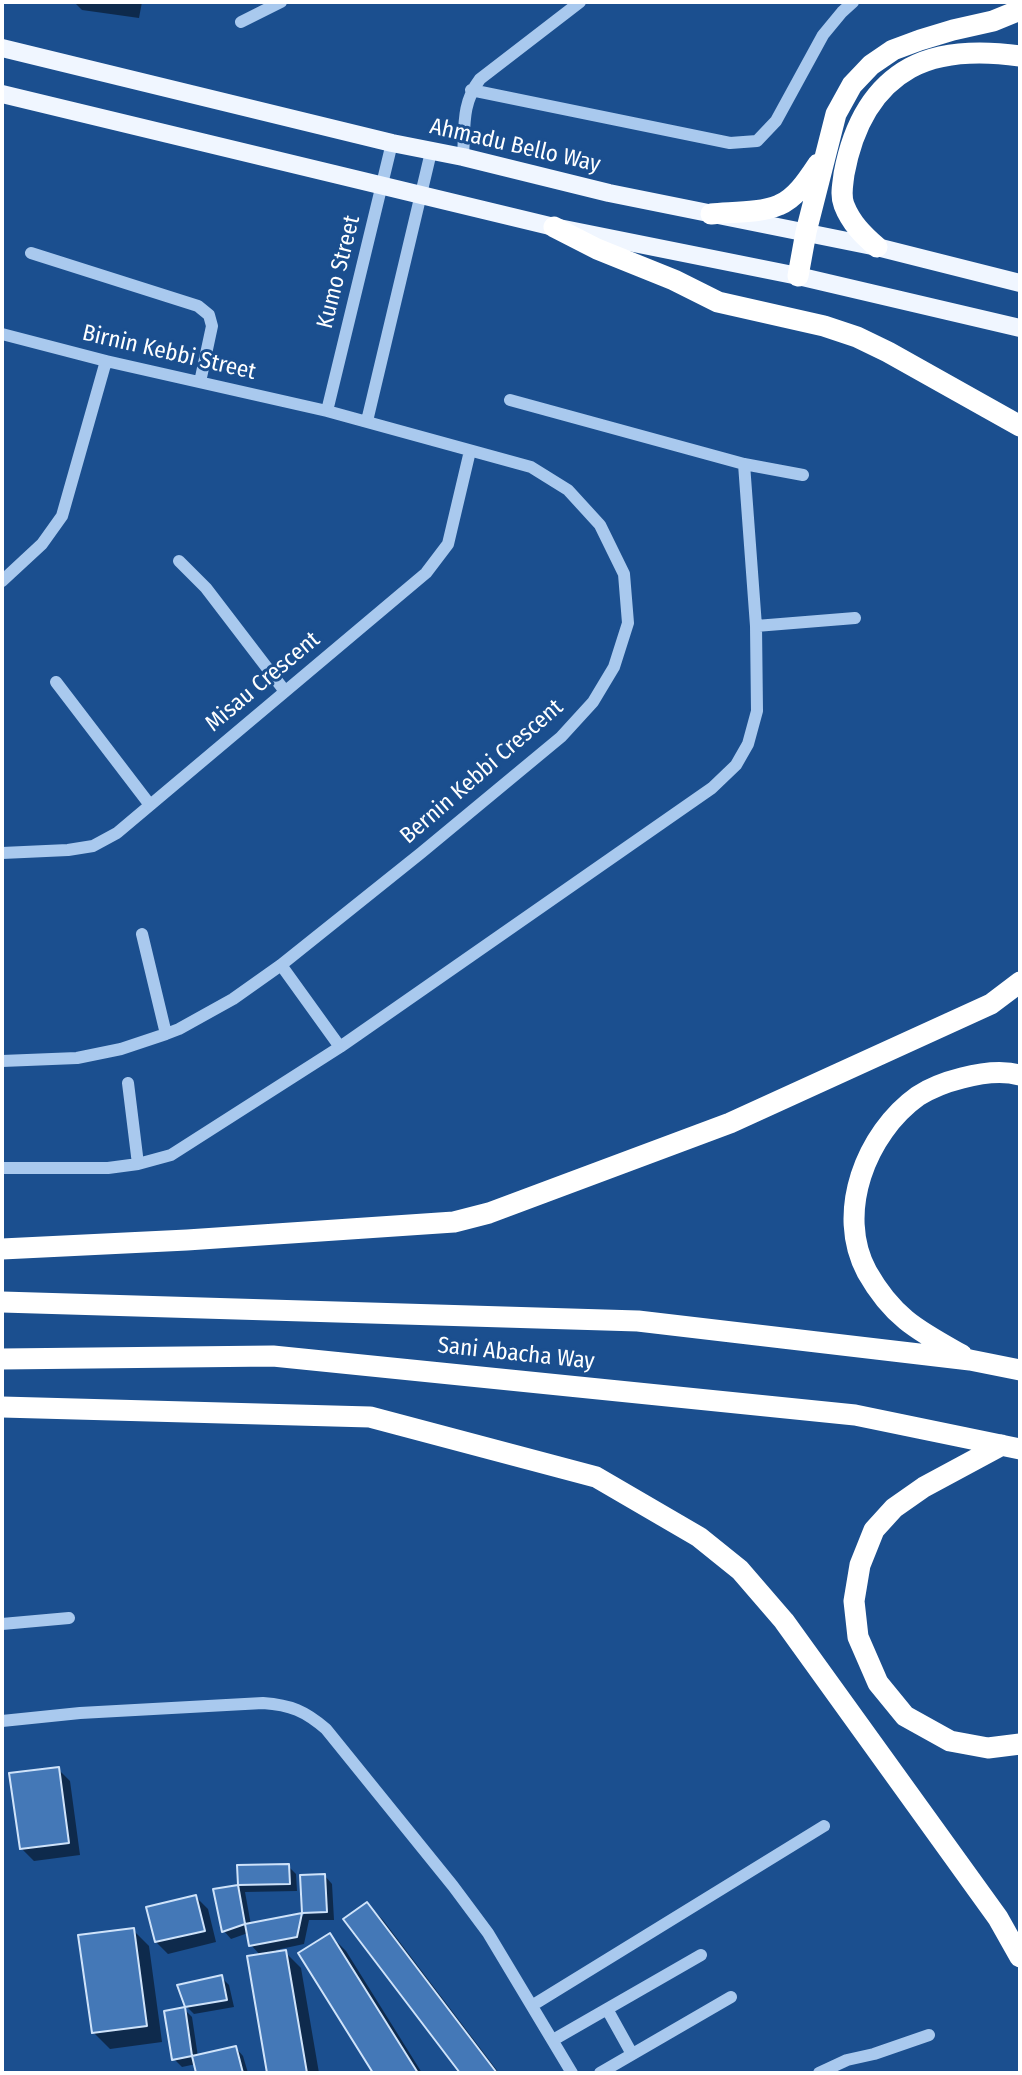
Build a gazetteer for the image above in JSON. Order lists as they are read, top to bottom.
{
  "streets": {
    "highway": ["Sani Abacha Way"],
    "main road": ["Ahmadu Bello Way"],
    "street": [
      "Kumo Street",
      "Birnin Kebbi Street",
      "Misau Crescent",
      "Bernin Kebbi Crescent"
    ]
  },
  "crossings": [
    ["Ahmadu Bello Way", "Kumo Street"],
    ["Kumo Street", "Birnin Kebbi Street"],
    ["Kumo Street", "Bernin Kebbi Crescent"],
    ["Birnin Kebbi Street", "Bernin Kebbi Crescent"],
    ["Misau Crescent", "Bernin Kebbi Crescent"]
  ]
}
